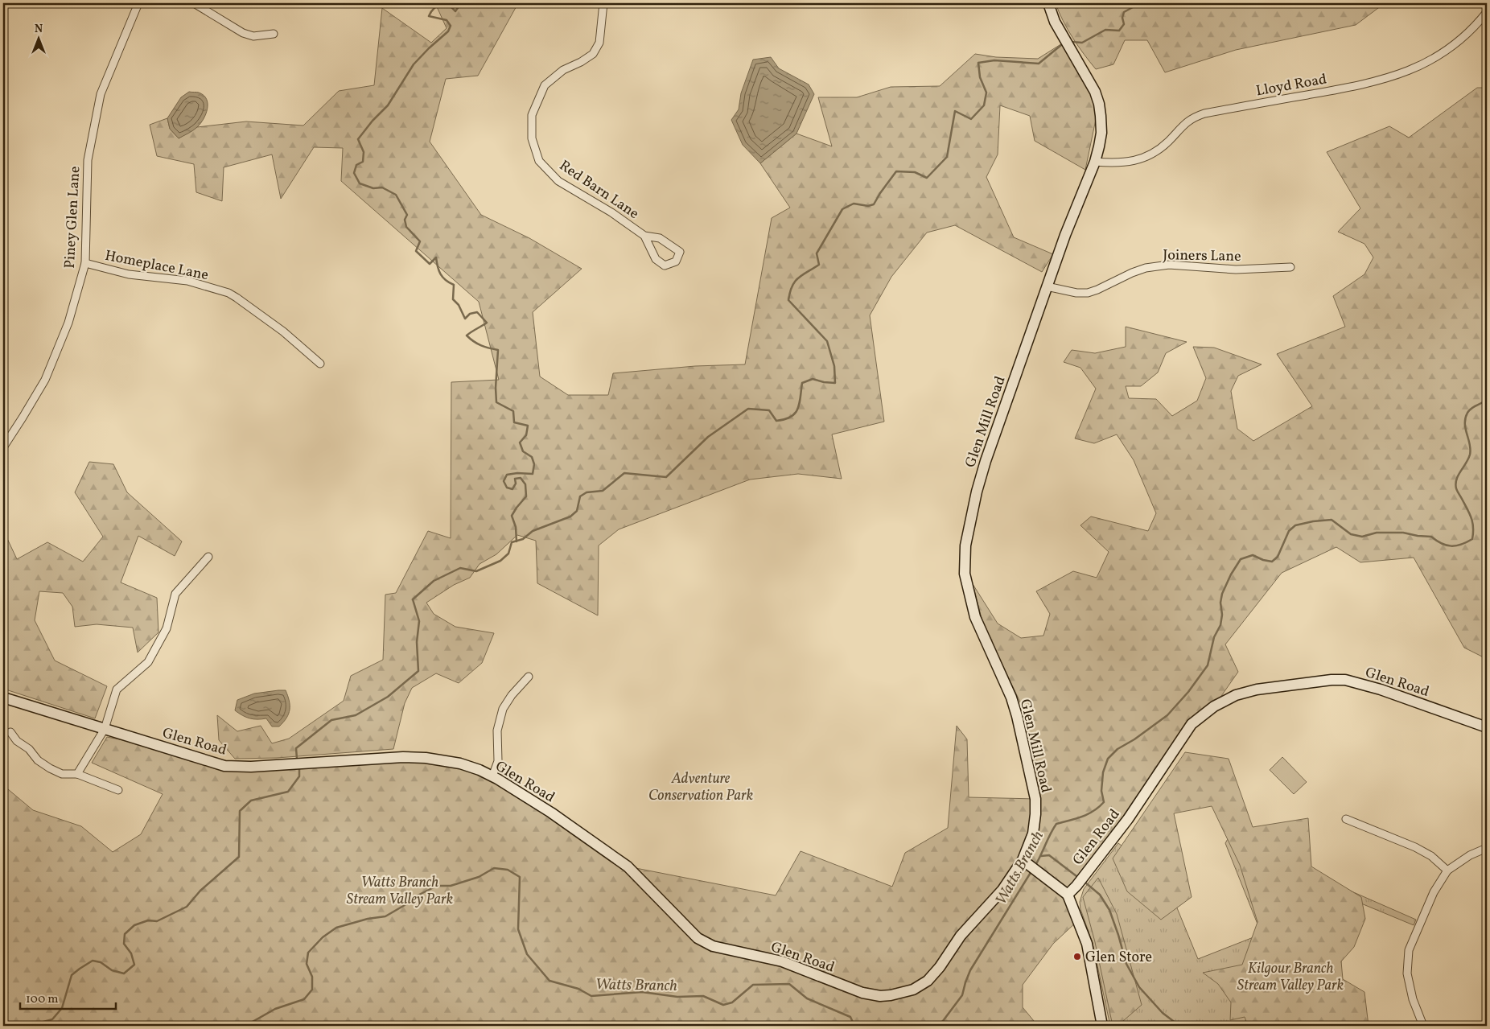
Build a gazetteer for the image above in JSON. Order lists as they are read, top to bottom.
{
  "streets": {
    "main road": ["Glen Mill Road", "Glen Road"],
    "street": [
      "Lloyd Road",
      "Red Barn Lane",
      "Piney Glen Lane",
      "Joiners Lane",
      "Homeplace Lane"
    ]
  },
  "crossings": [
    ["Lloyd Road", "Glen Mill Road"],
    ["Piney Glen Lane", "Homeplace Lane"],
    ["Joiners Lane", "Glen Mill Road"],
    ["Glen Mill Road", "Glen Road"]
  ],
  "water": ["Watts Branch"],
  "parks": ["Adventure Conservation Park", "Watts Branch Stream Valley Park", "Kilgour Branch Stream Valley Park"],
  "places": ["Glen Store"],
  "scale_bar": "100 m",
  "north": "top"
}
